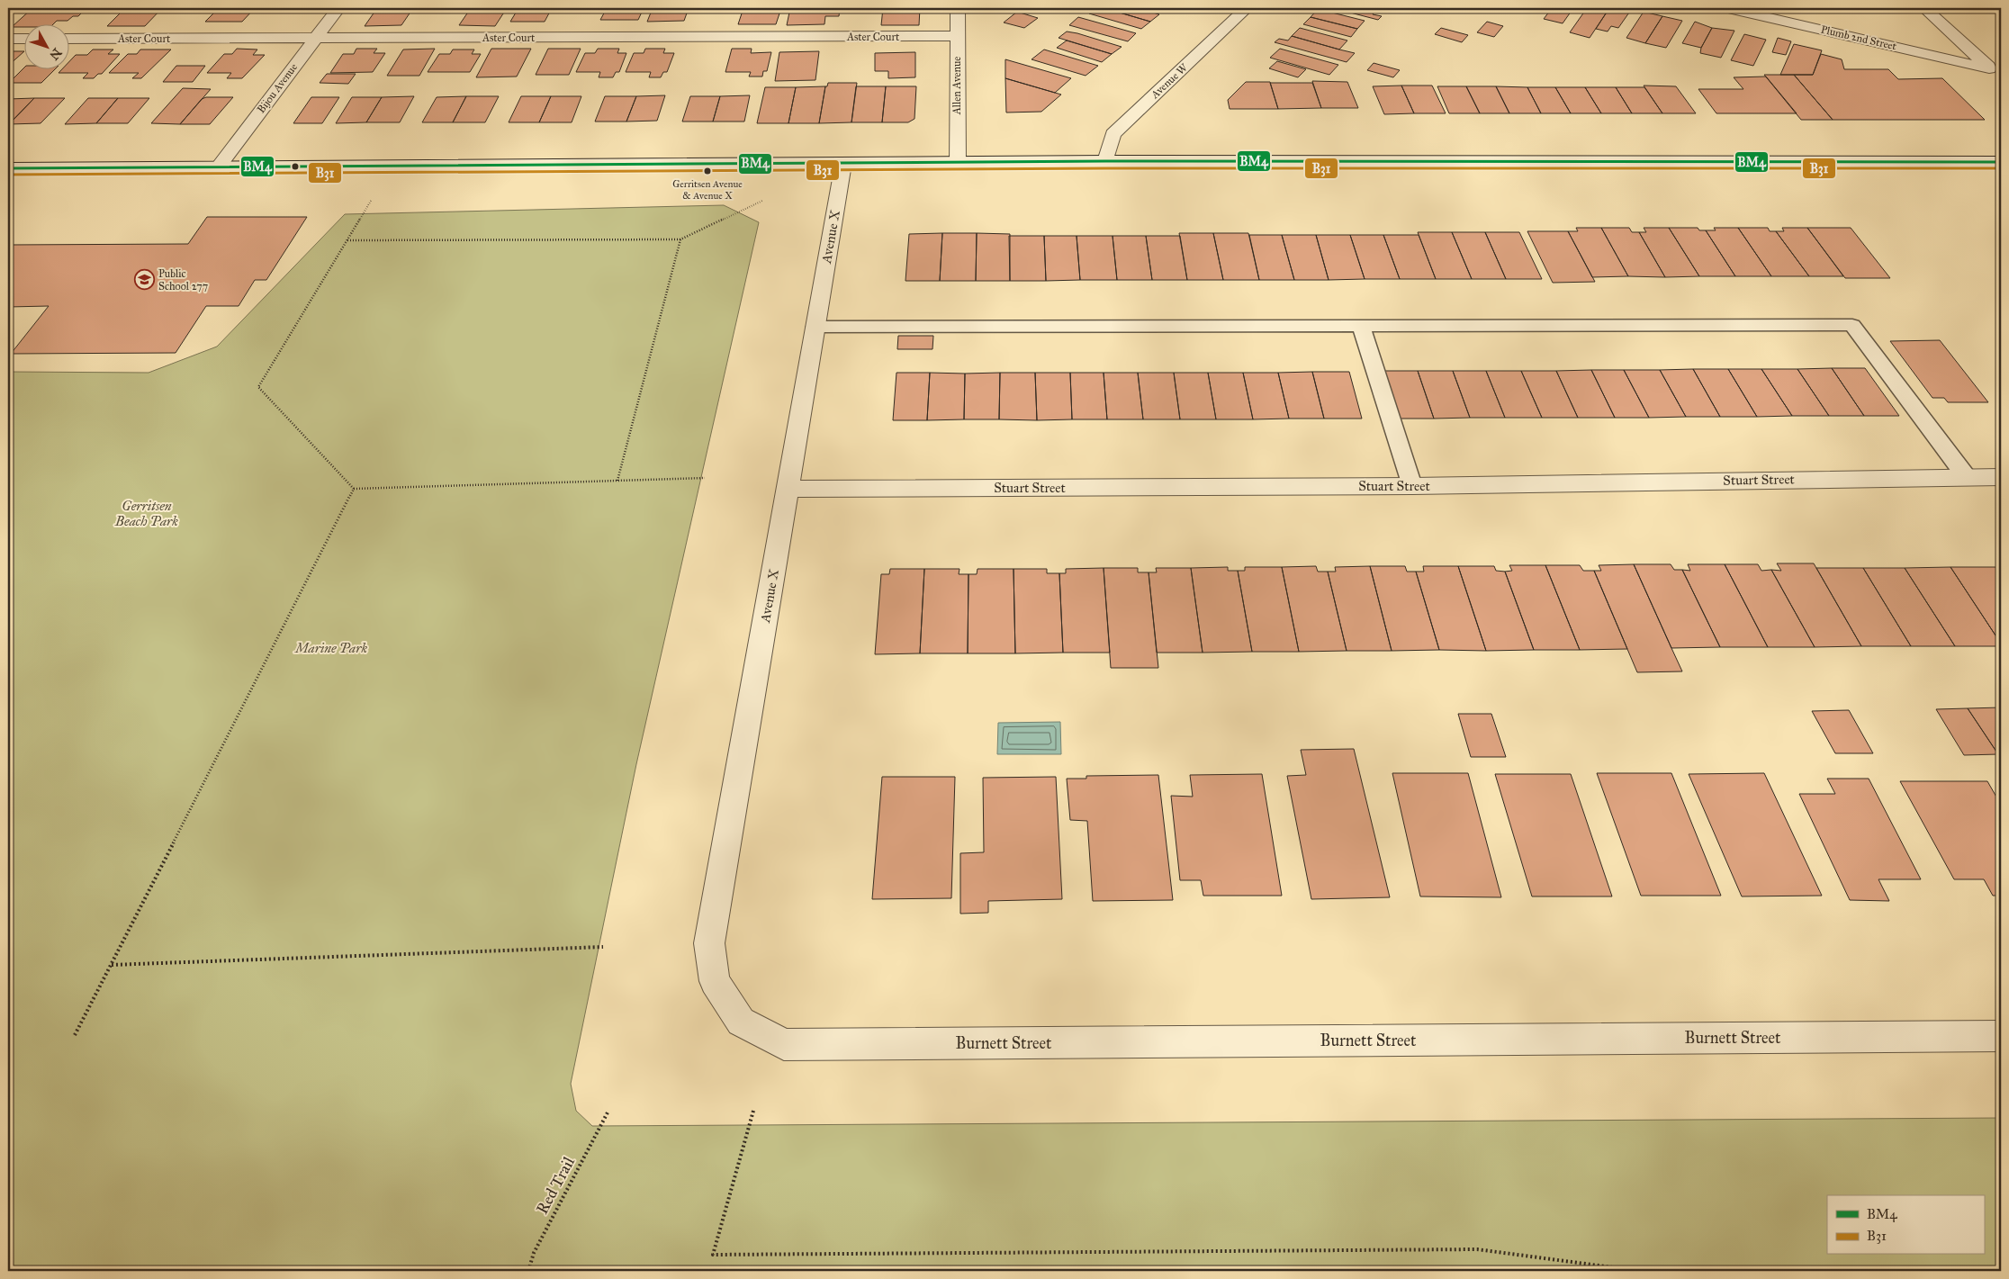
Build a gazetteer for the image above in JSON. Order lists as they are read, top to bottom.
{
  "streets": {
    "street": [
      "Aster Court",
      "Plumb 2nd Street",
      "Avenue W",
      "Allen Avenue",
      "Bijou Avenue",
      "Avenue X",
      "Stuart Street",
      "Burnett Street"
    ],
    "path": ["Red Trail"]
  },
  "crossings": [
    ["Aster Court", "Allen Avenue"],
    ["Aster Court", "Bijou Avenue"],
    ["Avenue X", "Stuart Street"],
    ["Avenue X", "Burnett Street"]
  ],
  "parks": ["Gerritsen Beach Park", "Marine Park"],
  "places": {
    "other": ["Gerritsen Avenue & Avenue X"],
    "school or university": ["Public School 277"]
  },
  "lines": ["transit line BM4", "transit line B31"],
  "legend": ["BM4", "B31"],
  "north": "bottom right"
}
